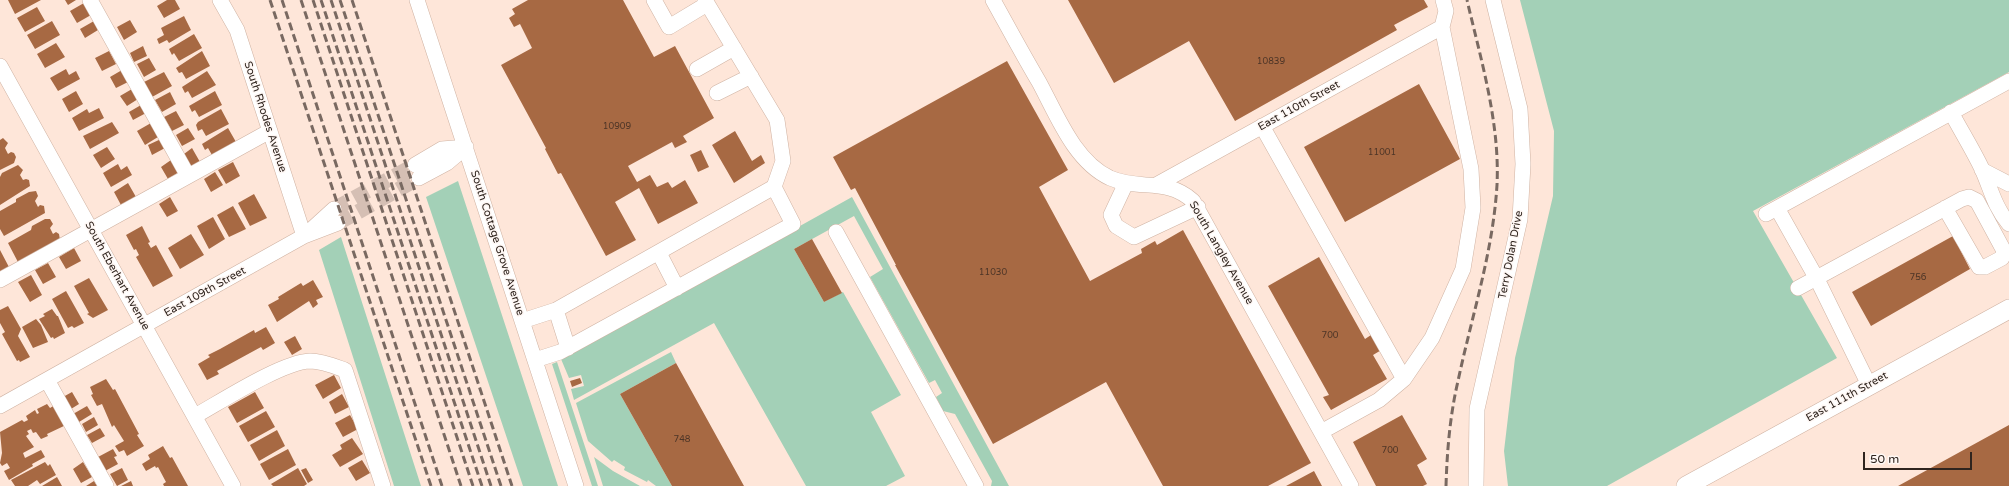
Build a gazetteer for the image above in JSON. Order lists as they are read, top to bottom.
{
  "streets": {
    "main road": ["East 111th Street"],
    "street": [
      "East 110th Street",
      "South Rhodes Avenue",
      "South Cottage Grove Avenue",
      "South Langley Avenue",
      "Terry Dolan Drive",
      "South Eberhart Avenue",
      "East 109th Street"
    ]
  },
  "crossings": [
    ["East 110th Street", "South Langley Avenue"],
    ["South Rhodes Avenue", "East 109th Street"],
    ["South Eberhart Avenue", "East 109th Street"]
  ],
  "house_numbers": [
    "10839",
    "10909",
    "11001",
    "11030",
    "756",
    "700",
    "748",
    "700"
  ],
  "scale_bar": "50 m"
}
